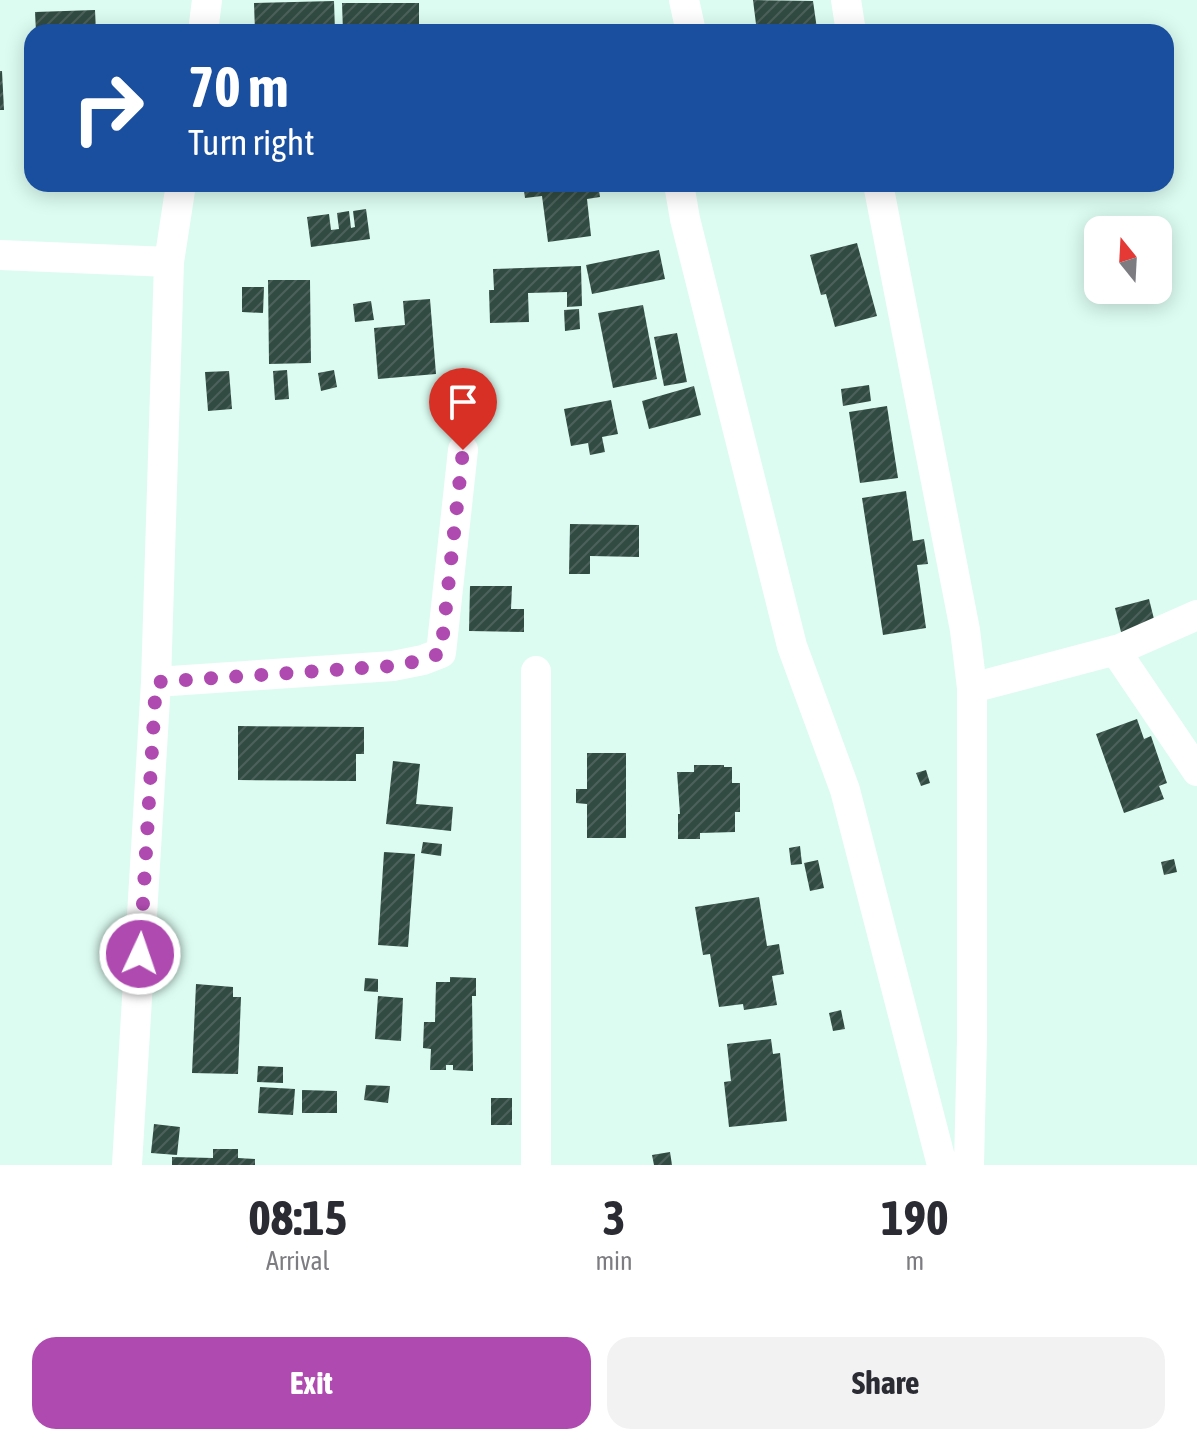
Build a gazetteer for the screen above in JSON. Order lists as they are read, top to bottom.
{
  "north": "top",
  "page": {
    "turn": ["70 m", "Turn right"],
    "eta": [
      "08:15",
      "Arrival",
      "3",
      "min",
      "190",
      "m"
    ],
    "buttons": ["Exit", "Share"]
  }
}
